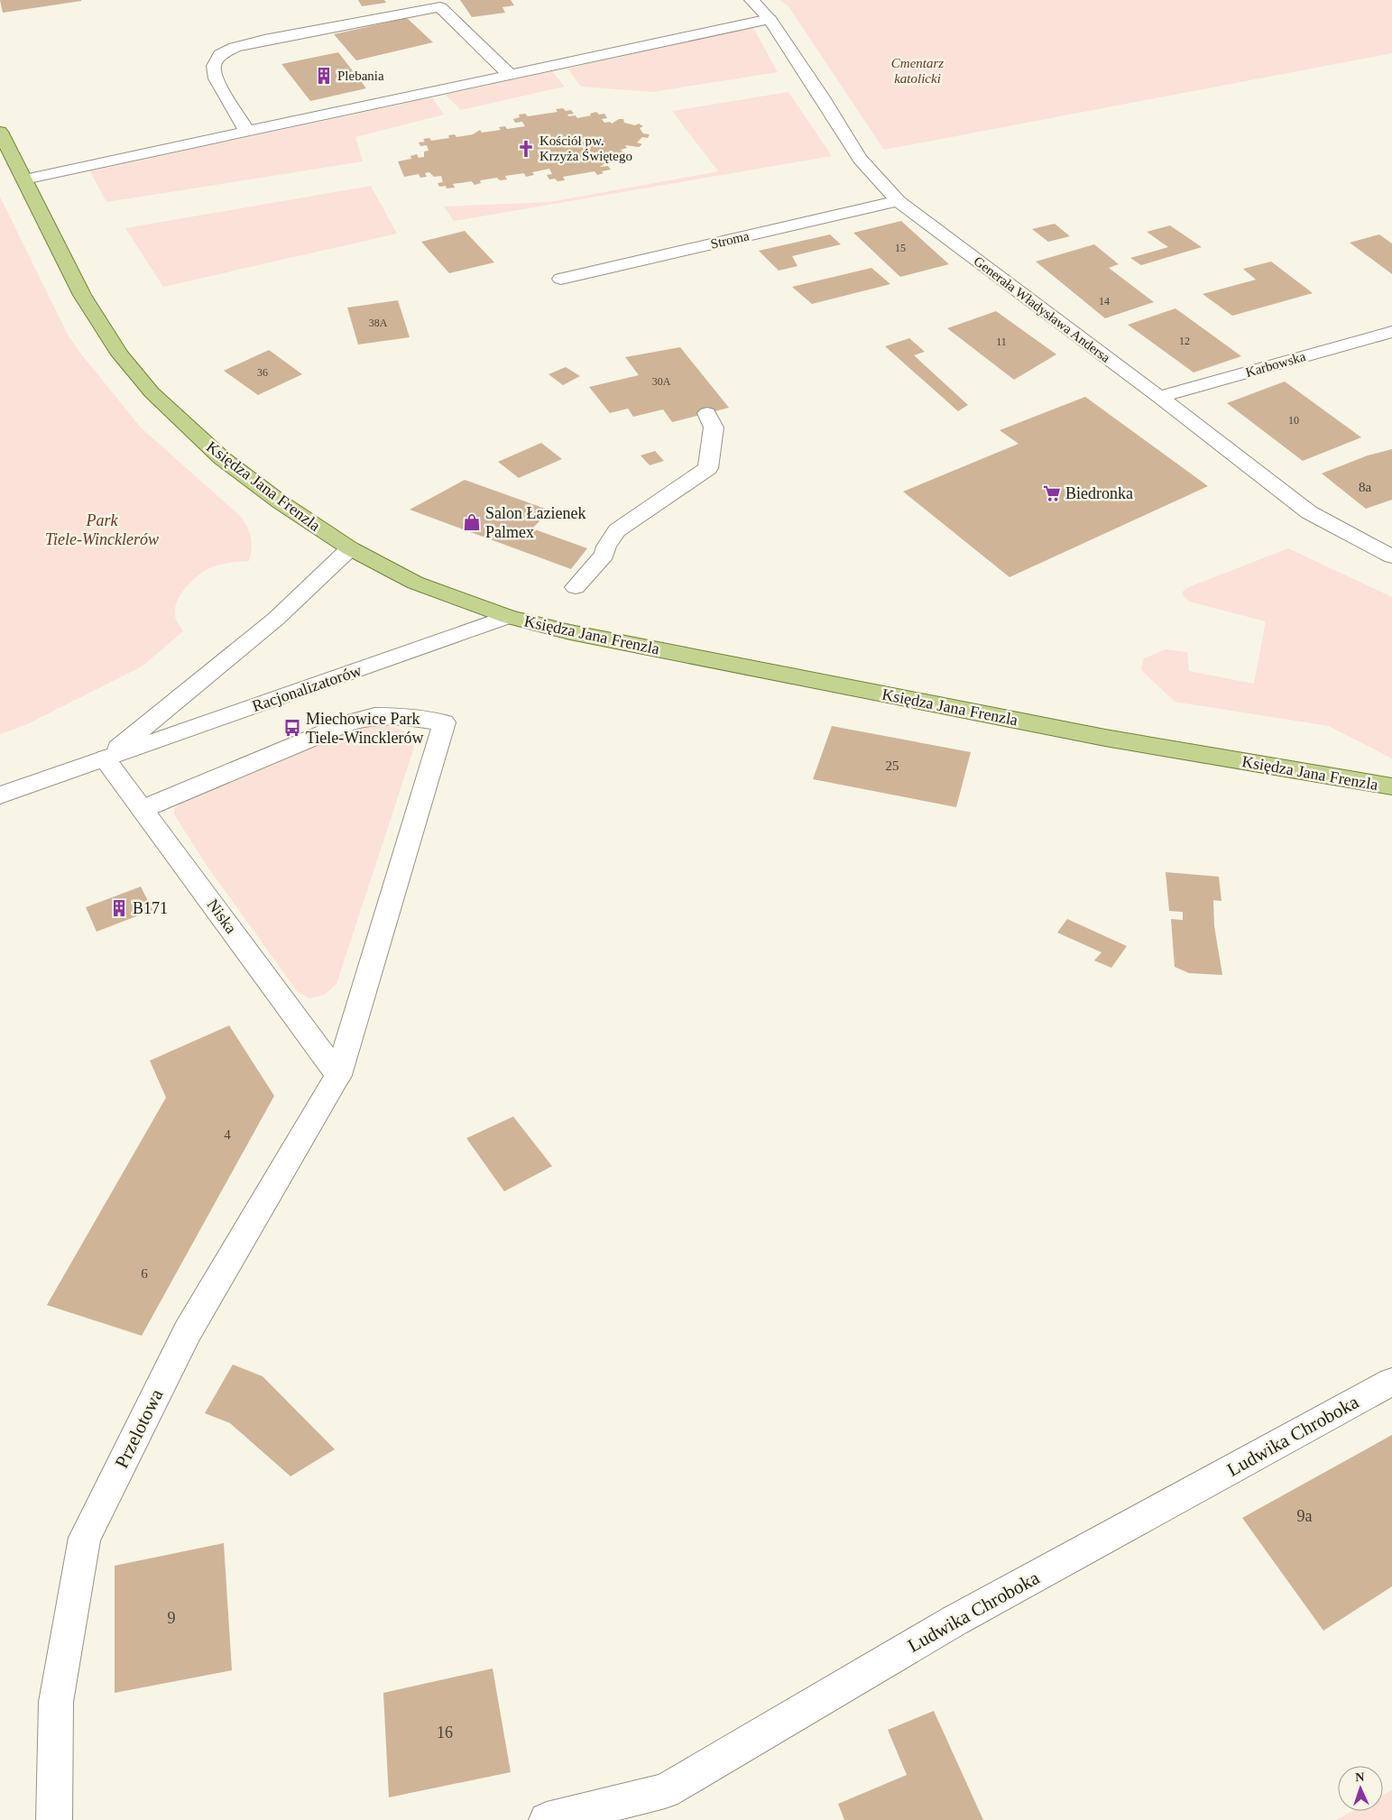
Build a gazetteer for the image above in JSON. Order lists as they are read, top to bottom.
{
  "streets": {
    "main road": ["Księdza Jana Frenzla"],
    "street": [
      "Stroma",
      "Generała Władysława Andersa",
      "Karbowska",
      "Racjonalizatorów",
      "Niska",
      "Przelotowa",
      "Ludwika Chroboka"
    ]
  },
  "crossings": [
    ["Stroma", "Generała Władysława Andersa"],
    ["Generała Władysława Andersa", "Karbowska"],
    ["Księdza Jana Frenzla", "Racjonalizatorów"],
    ["Racjonalizatorów", "Niska"],
    ["Niska", "Przelotowa"]
  ],
  "parks": ["Cmentarz katolicki", "Park Tiele-Wincklerów"],
  "places": {
    "building": ["Plebania", "B171"],
    "church": ["Kościół pw. Krzyża Świętego"],
    "supermarket": ["Biedronka"],
    "shop": ["Salon Łazienek Palmex"],
    "bus stop": ["Miechowice Park Tiele-Wincklerów"]
  },
  "house_numbers": [
    "15",
    "14",
    "38A",
    "12",
    "11",
    "36",
    "30A",
    "10",
    "8a",
    "25",
    "4",
    "6",
    "9a",
    "9",
    "16"
  ],
  "north": "top"
}
